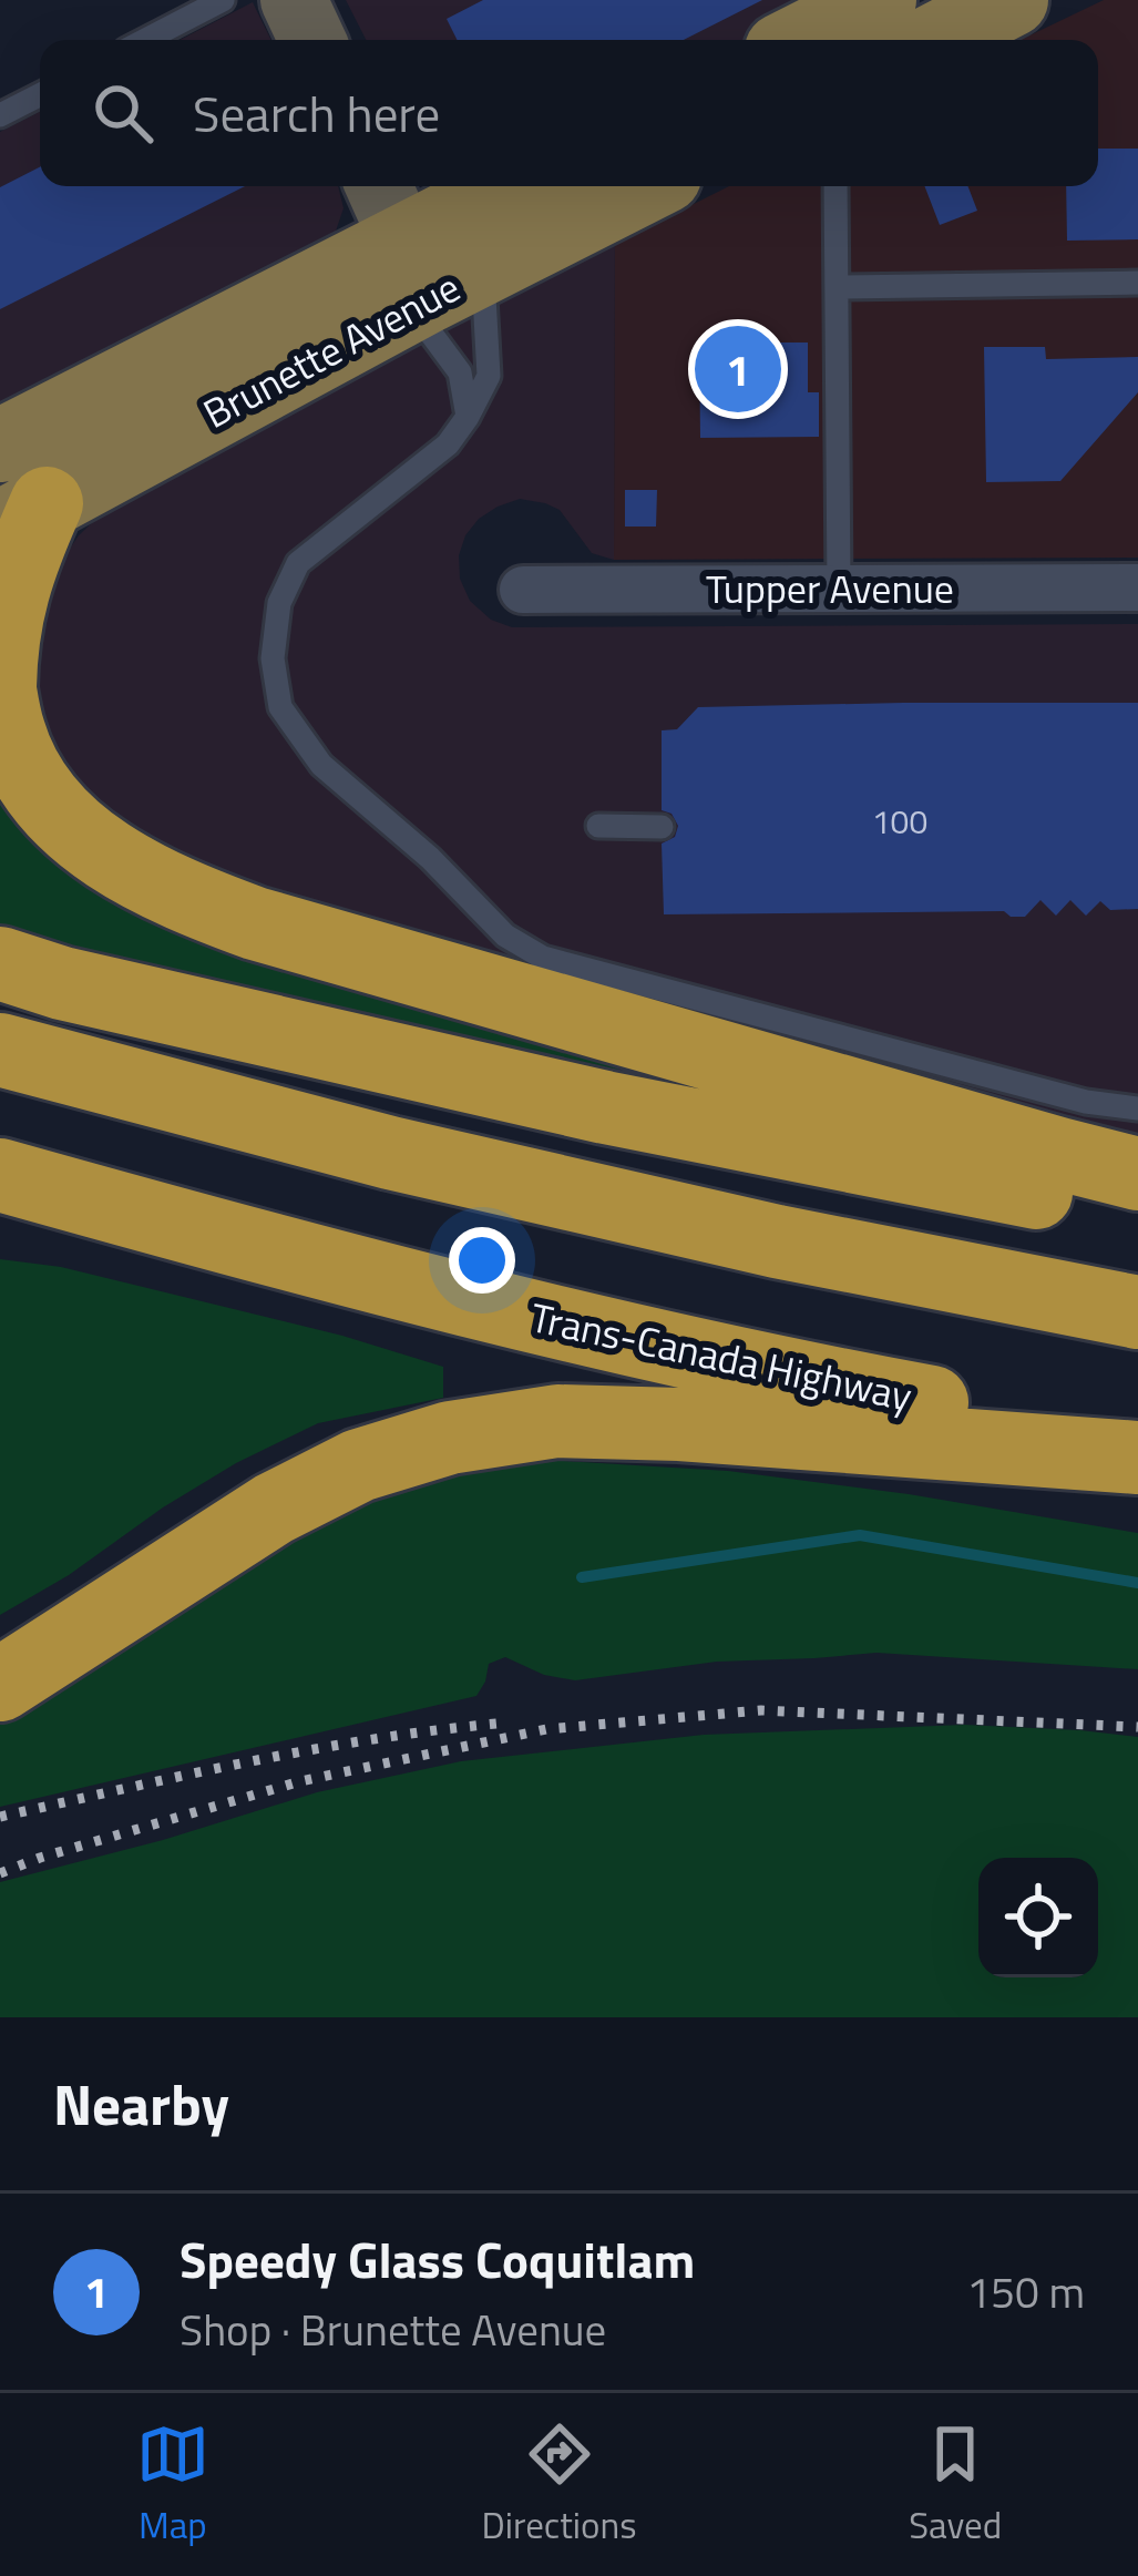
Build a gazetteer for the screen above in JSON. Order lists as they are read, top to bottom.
{
  "streets": {
    "highway": ["Trans-Canada Highway"],
    "main road": ["Brunette Avenue"],
    "street": ["Tupper Avenue"]
  },
  "house_numbers": ["100"],
  "page": {
    "search": "Search here",
    "pins": "1",
    "heading": "Nearby",
    "list": [
      {
        "mark": "1",
        "name": "Speedy Glass Coquitlam",
        "note": "Shop · Brunette Avenue",
        "value": "150 m"
      }
    ],
    "nav": ["Map", "Directions", "Saved"]
  }
}
